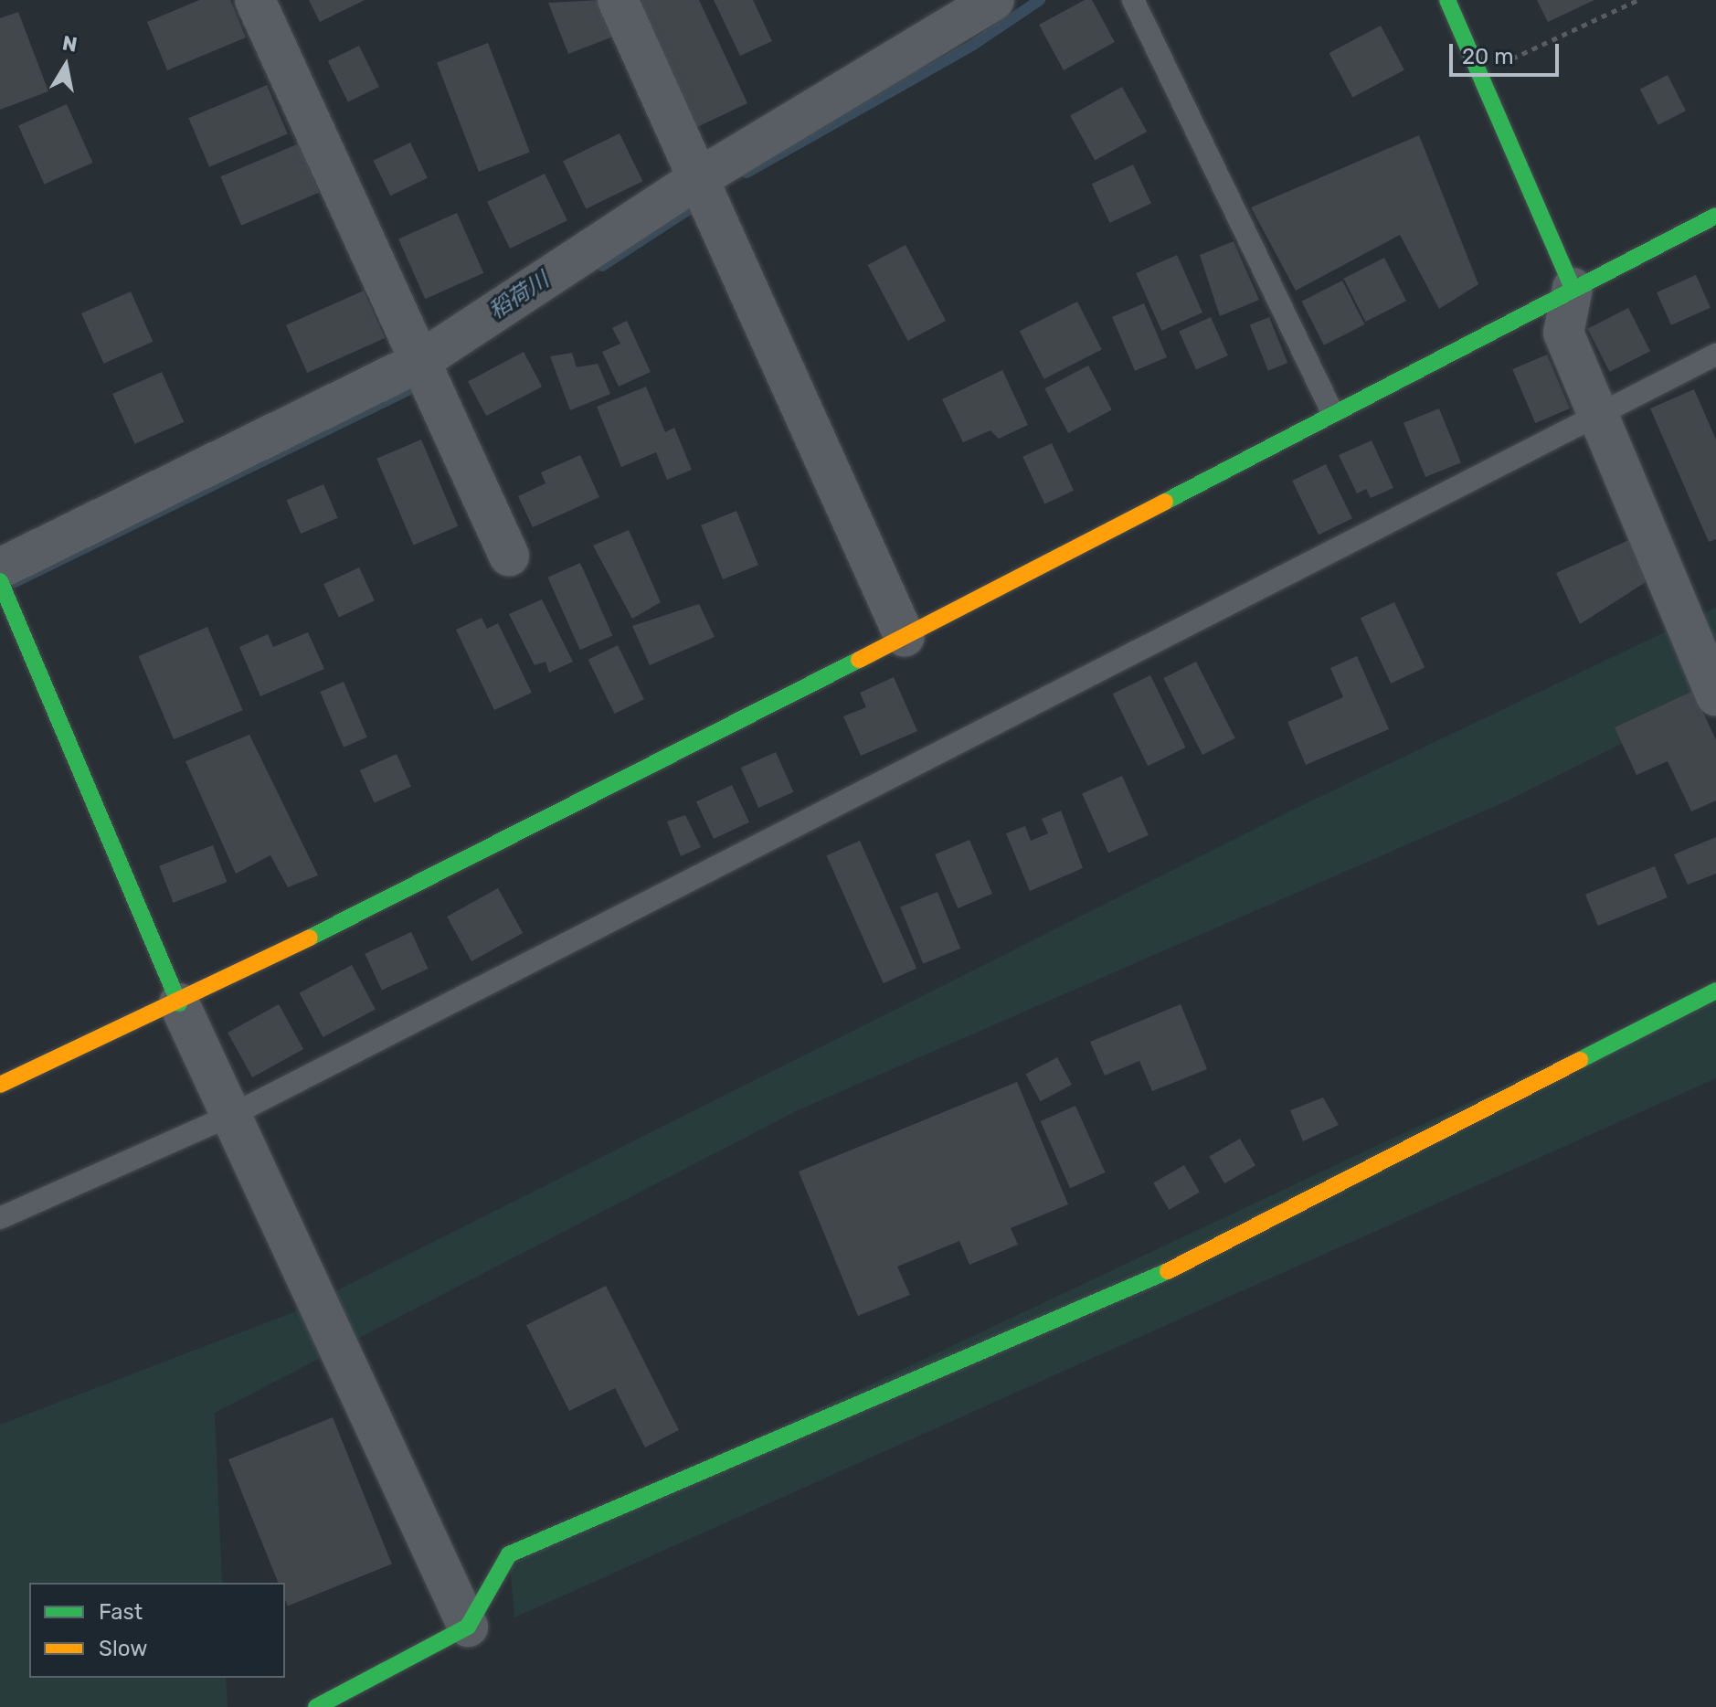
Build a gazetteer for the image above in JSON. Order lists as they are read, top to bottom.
{
  "water": ["稻荷川"],
  "legend": ["Fast", "Slow"],
  "scale_bar": "20 m",
  "north": "top"
}
